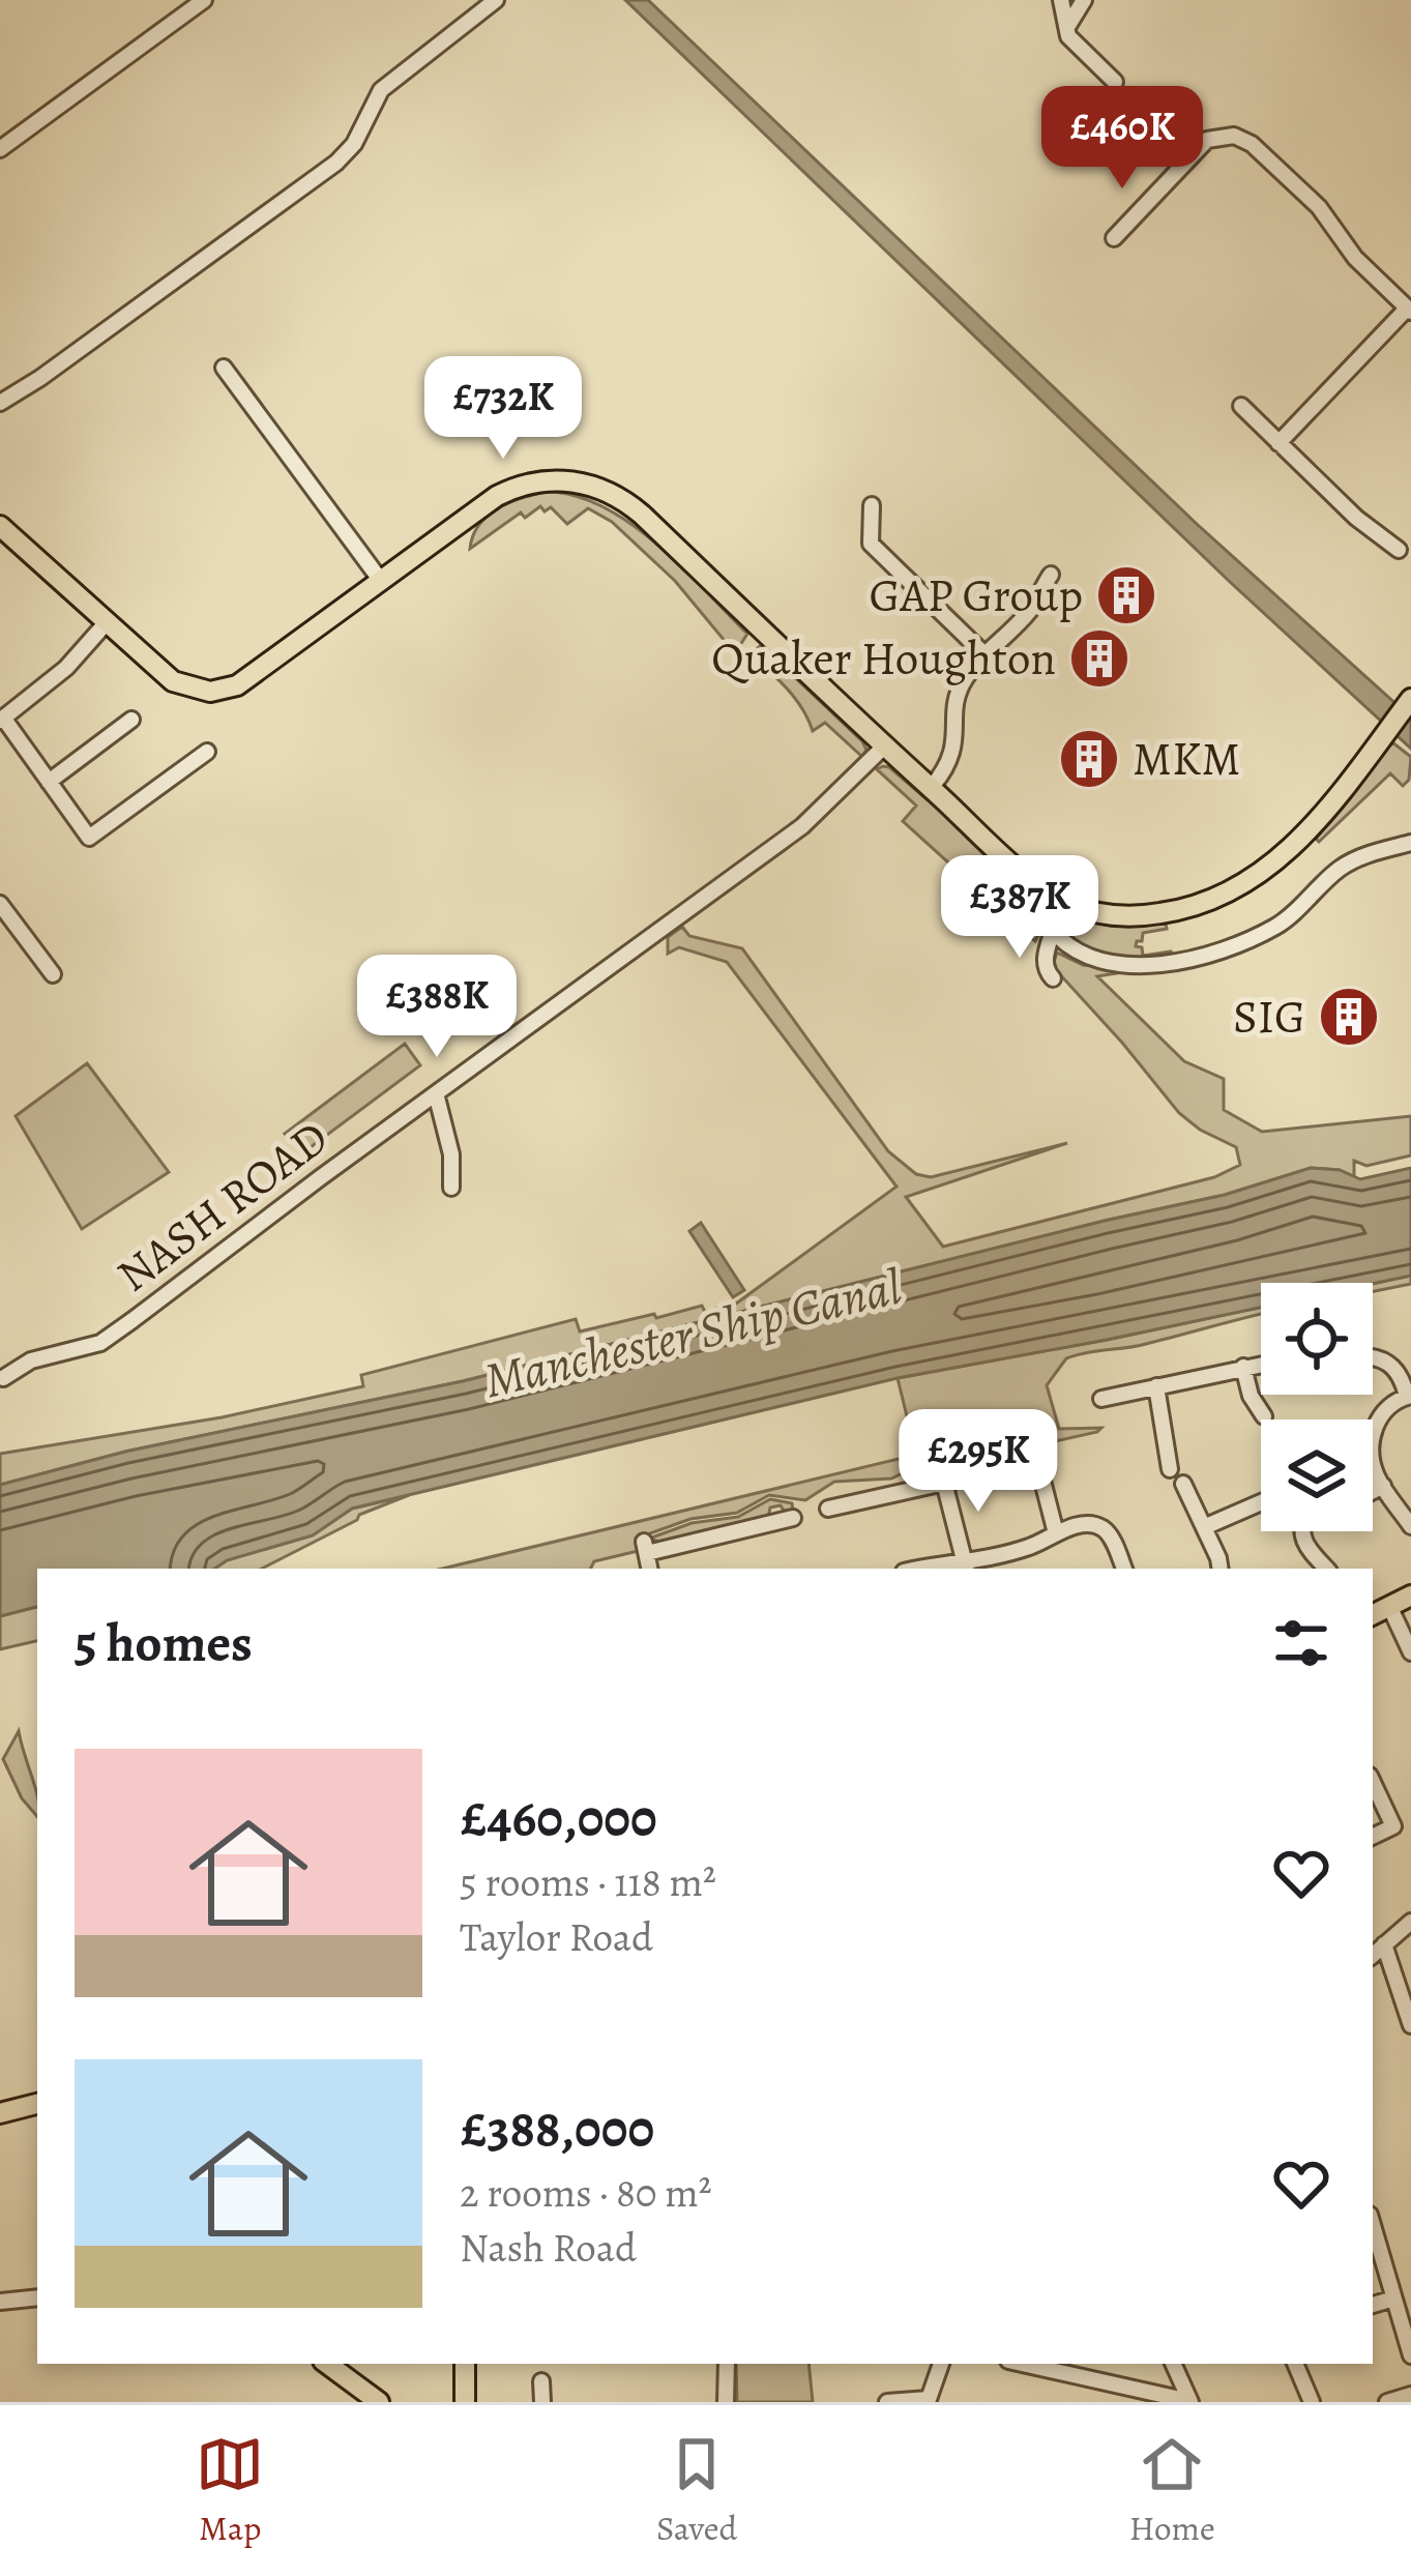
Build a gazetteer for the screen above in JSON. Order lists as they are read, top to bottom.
{
  "streets": {
    "street": ["NASH ROAD"]
  },
  "water": ["Manchester Ship Canal"],
  "places": {
    "building": [
      "GAP Group",
      "Quaker Houghton",
      "MKM",
      "SIG"
    ]
  },
  "page": {
    "price": [
      "£460K",
      "£732K",
      "£387K",
      "£388K",
      "£295K"
    ],
    "heading": "5 homes",
    "list": [
      {
        "name": "£460,000",
        "note": "5 rooms · 118 m² · Taylor Road"
      },
      {
        "name": "£388,000",
        "note": "2 rooms · 80 m² · Nash Road"
      }
    ],
    "tabs": ["Map", "Saved", "Home"]
  }
}
